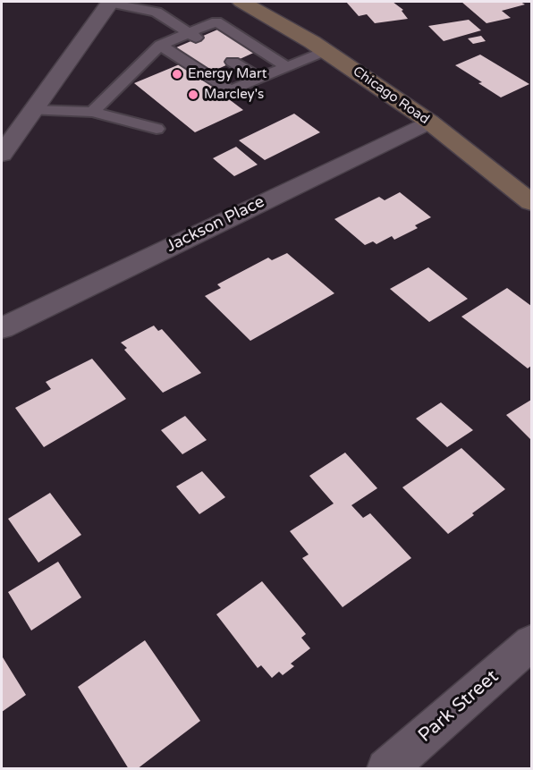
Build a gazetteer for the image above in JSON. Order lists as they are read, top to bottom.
{
  "streets": {
    "main road": ["Chicago Road"],
    "street": ["Jackson Place", "Park Street"]
  },
  "crossings": [
    ["Chicago Road", "Jackson Place"]
  ],
  "places": ["Energy Mart", "Marcley's"]
}
